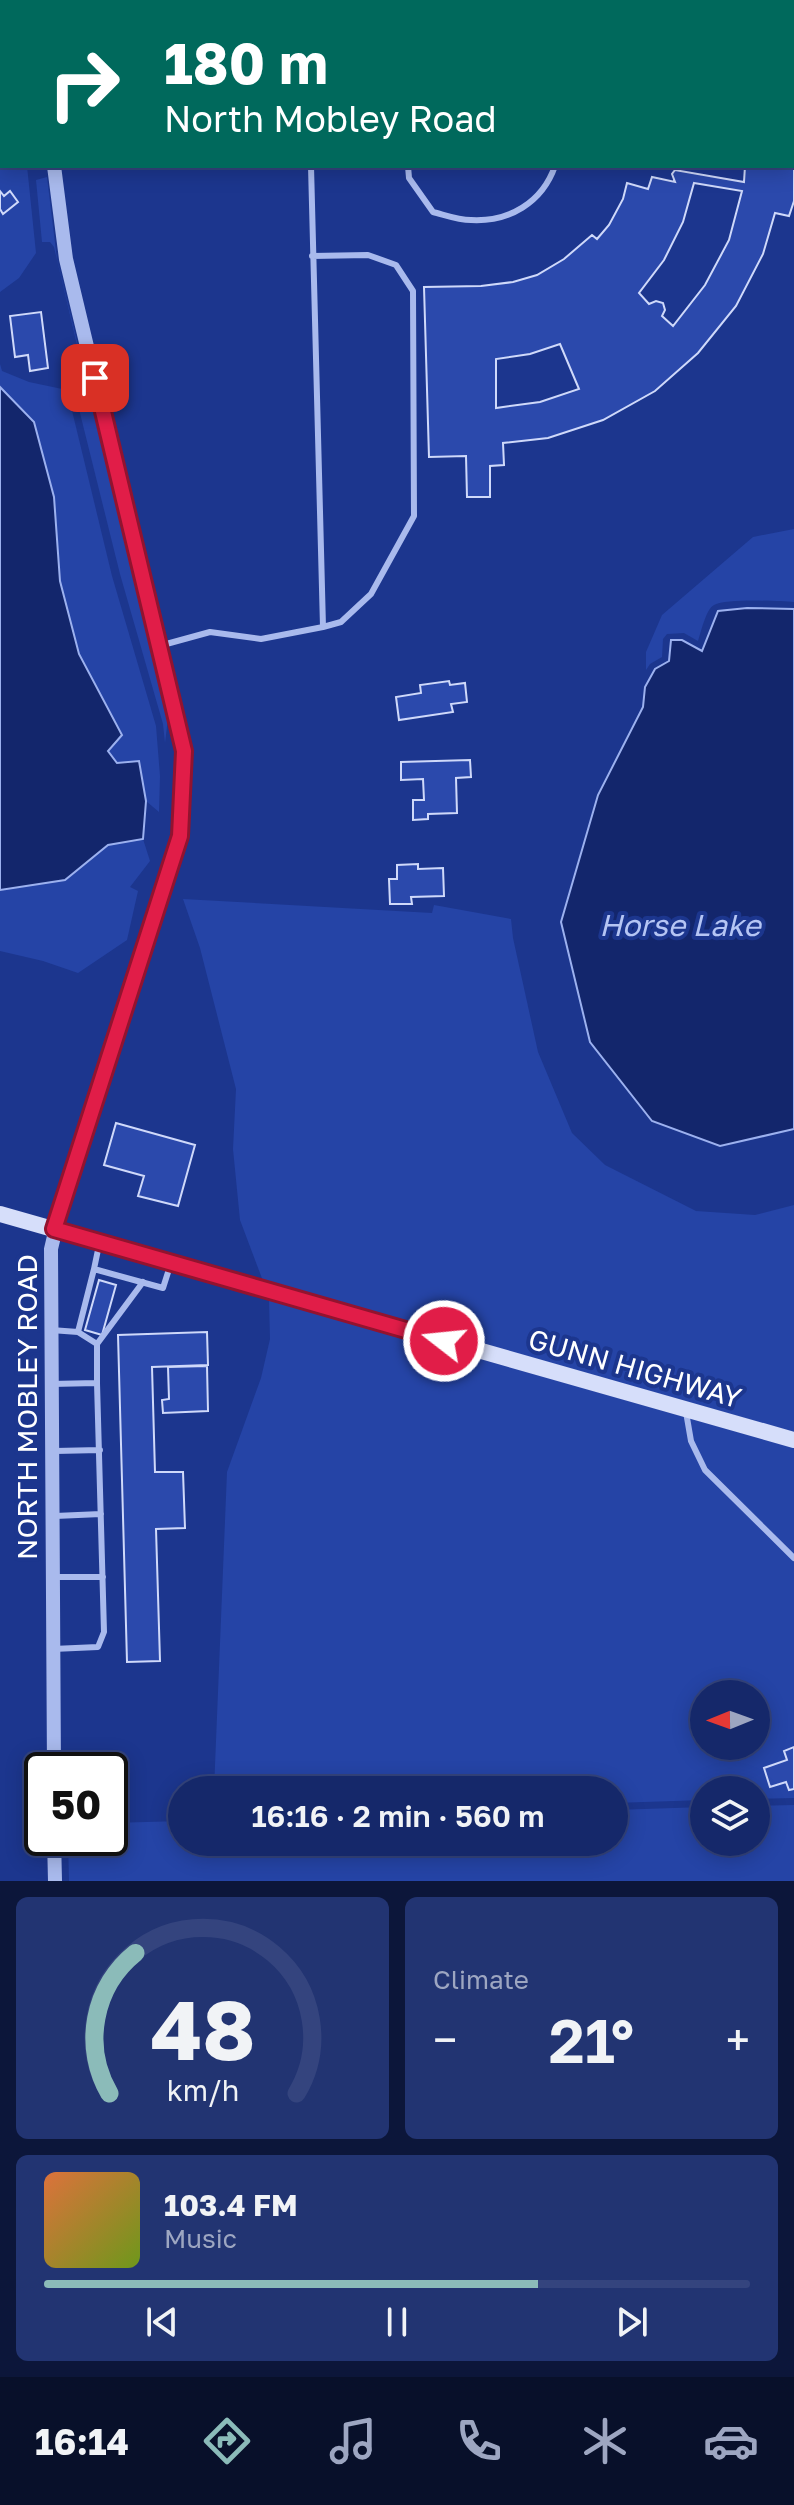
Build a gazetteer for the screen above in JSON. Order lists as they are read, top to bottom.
{
  "streets": {
    "main road": ["GUNN HIGHWAY"],
    "street": ["NORTH MOBLEY ROAD"]
  },
  "crossings": [
    ["GUNN HIGHWAY", "NORTH MOBLEY ROAD"]
  ],
  "water": ["Horse Lake"],
  "north": "left",
  "page": {
    "turn": ["180 m", "North Mobley Road"],
    "limit": "50",
    "trip": "16:16 · 2 min · 560 m",
    "tile": "Climate",
    "heat": ["−", "21°", "+"],
    "song": ["103.4 FM", "Music"],
    "tabs": "16:14",
    "gauge": ["48", "km/h"]
  }
}
